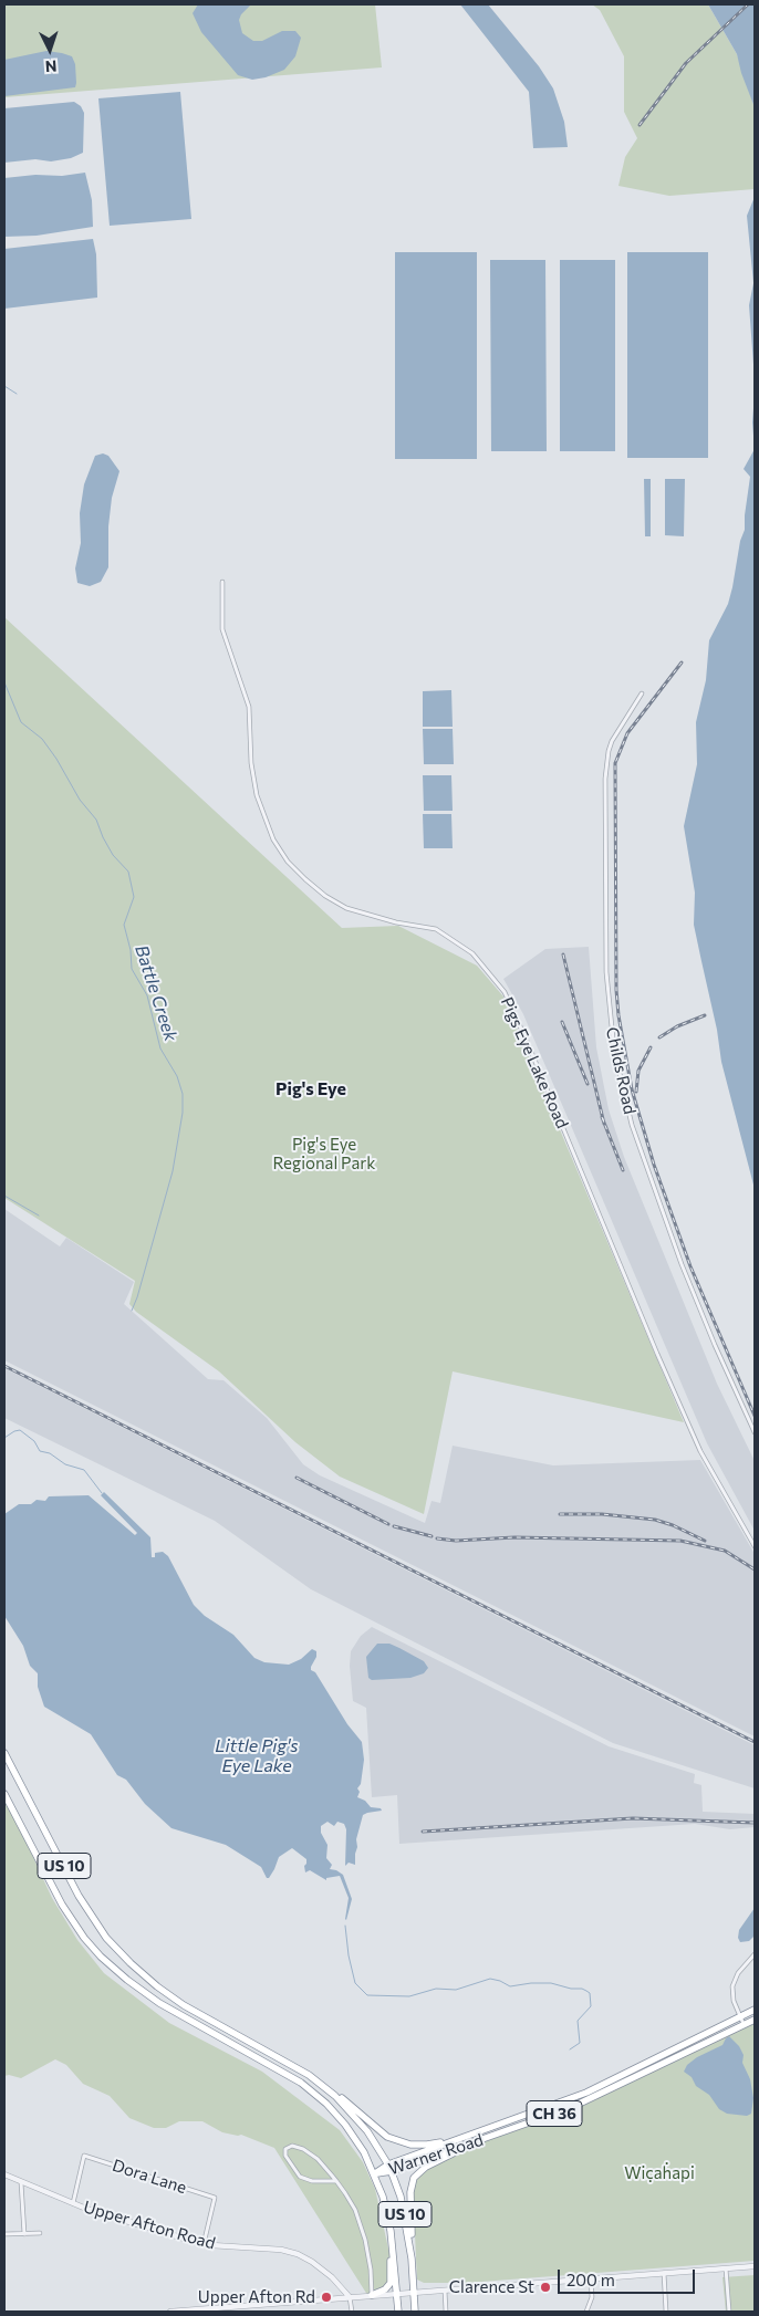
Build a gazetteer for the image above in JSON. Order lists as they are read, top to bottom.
{
  "streets": {
    "highway": ["US 10", "CH 36", "Warner Road"],
    "street": [
      "Pigs Eye Lake Road",
      "Childs Road",
      "Dora Lane",
      "Upper Afton Road"
    ]
  },
  "crossings": [
    ["US 10", "Warner Road"],
    ["Dora Lane", "Upper Afton Road"]
  ],
  "districts": ["Pig's Eye"],
  "water": ["Battle Creek", "Little Pig's Eye Lake"],
  "parks": ["Pig's Eye Regional Park", "Wic̣aḣapi"],
  "places": ["Clarence St", "Upper Afton Rd"],
  "scale_bar": "200 m",
  "north": "bottom"
}
